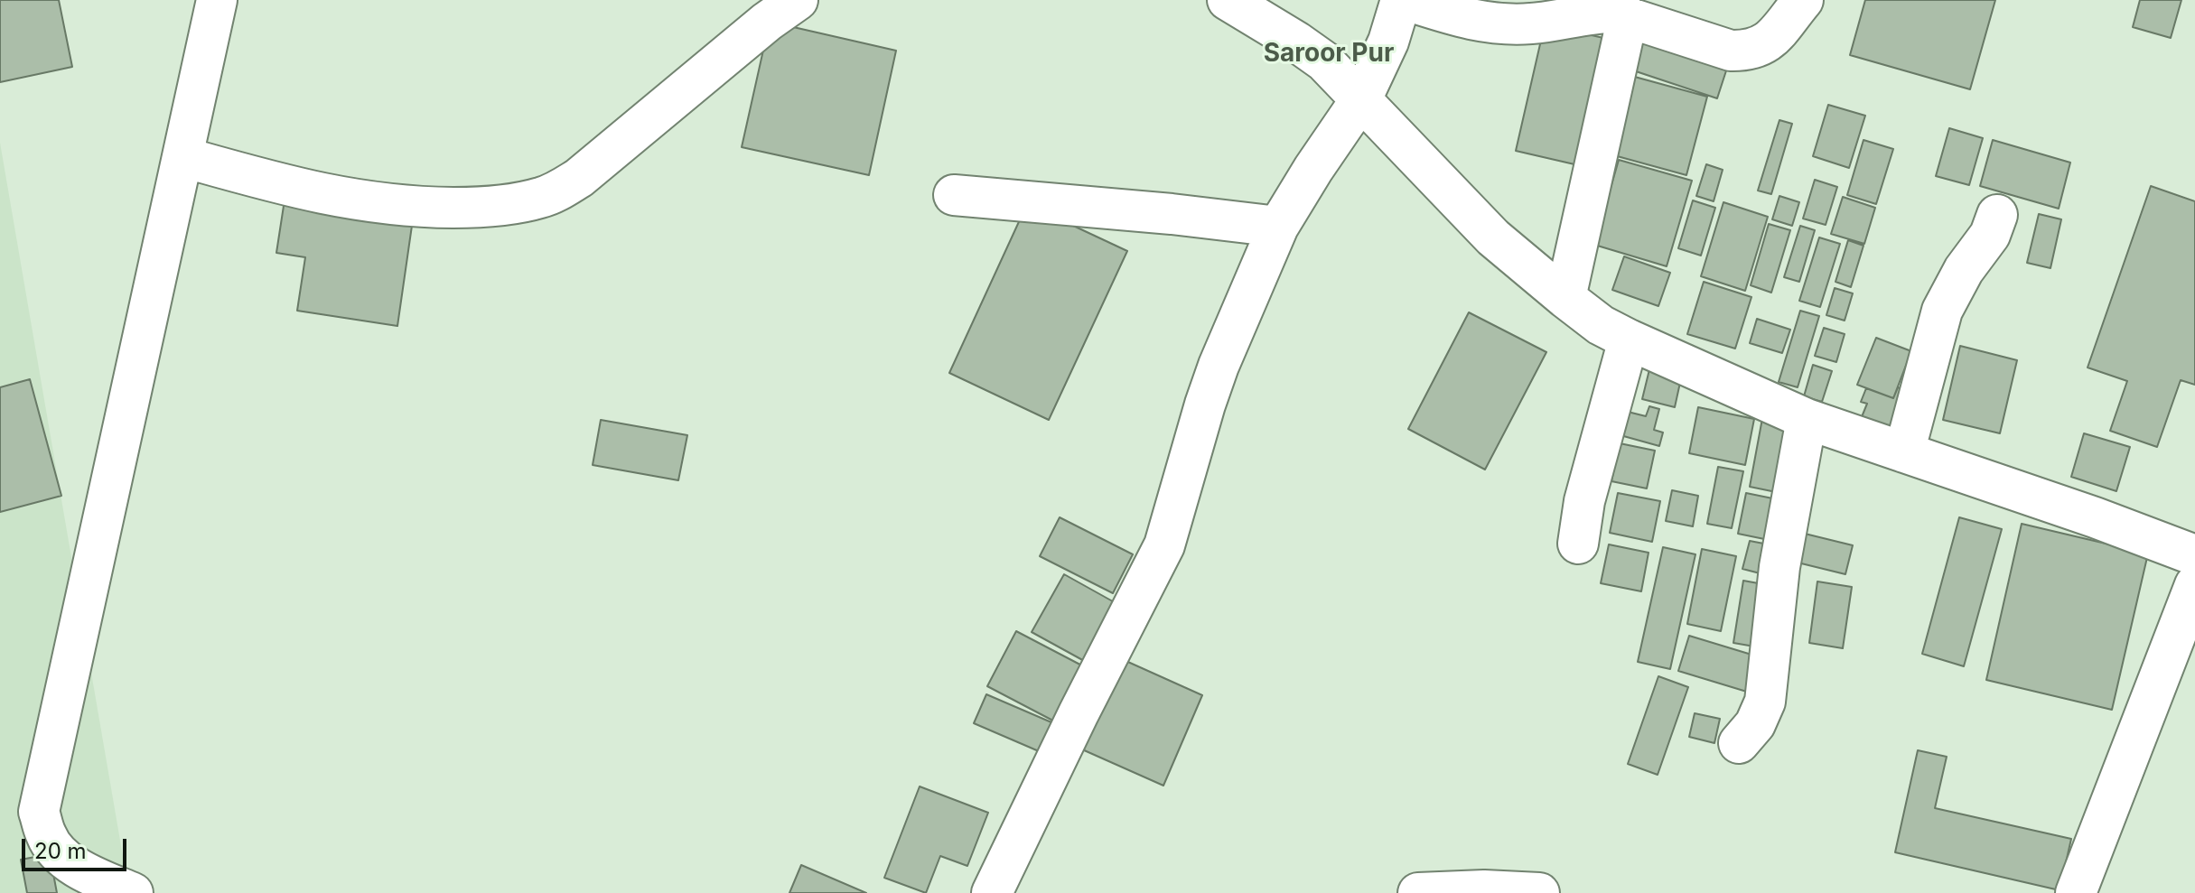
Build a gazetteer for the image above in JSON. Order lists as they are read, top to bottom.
{
  "districts": ["Saroor Pur"],
  "scale_bar": "20 m"
}
